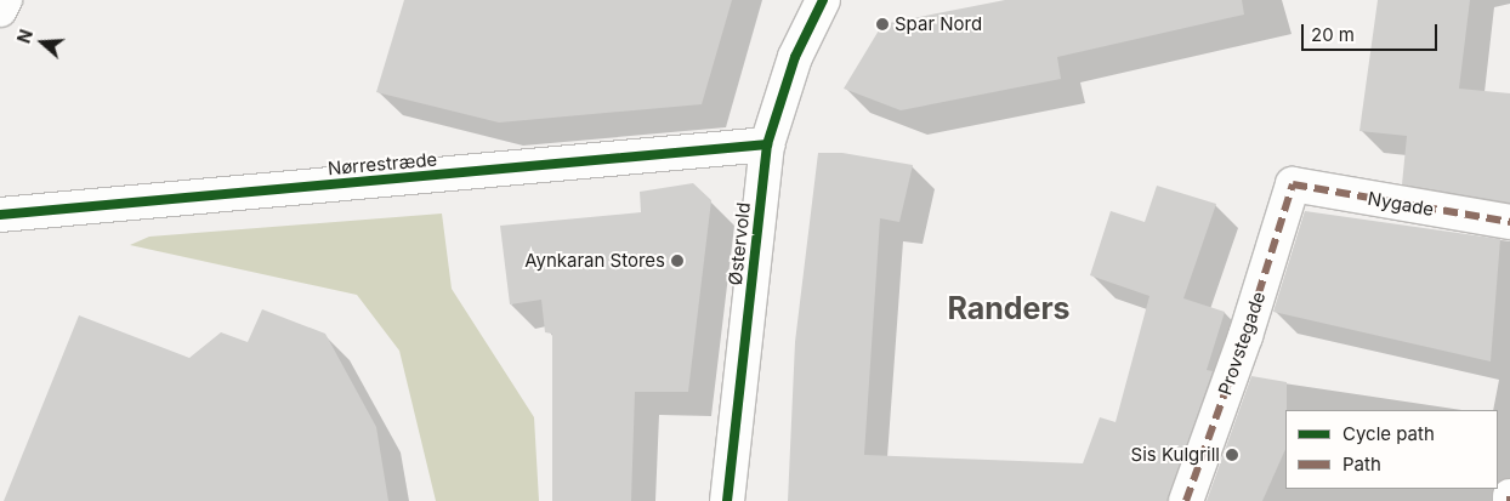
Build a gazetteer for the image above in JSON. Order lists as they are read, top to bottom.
{
  "streets": {
    "street": [
      "Nørrestræde",
      "Nygade",
      "Østervold",
      "Provstegade"
    ]
  },
  "crossings": [
    ["Nørrestræde", "Østervold"],
    ["Nygade", "Provstegade"]
  ],
  "districts": ["Randers"],
  "places": ["Spar Nord", "Aynkaran Stores", "Sis Kulgrill"],
  "legend": ["Cycle path", "Path"],
  "scale_bar": "20 m",
  "north": "left"
}
